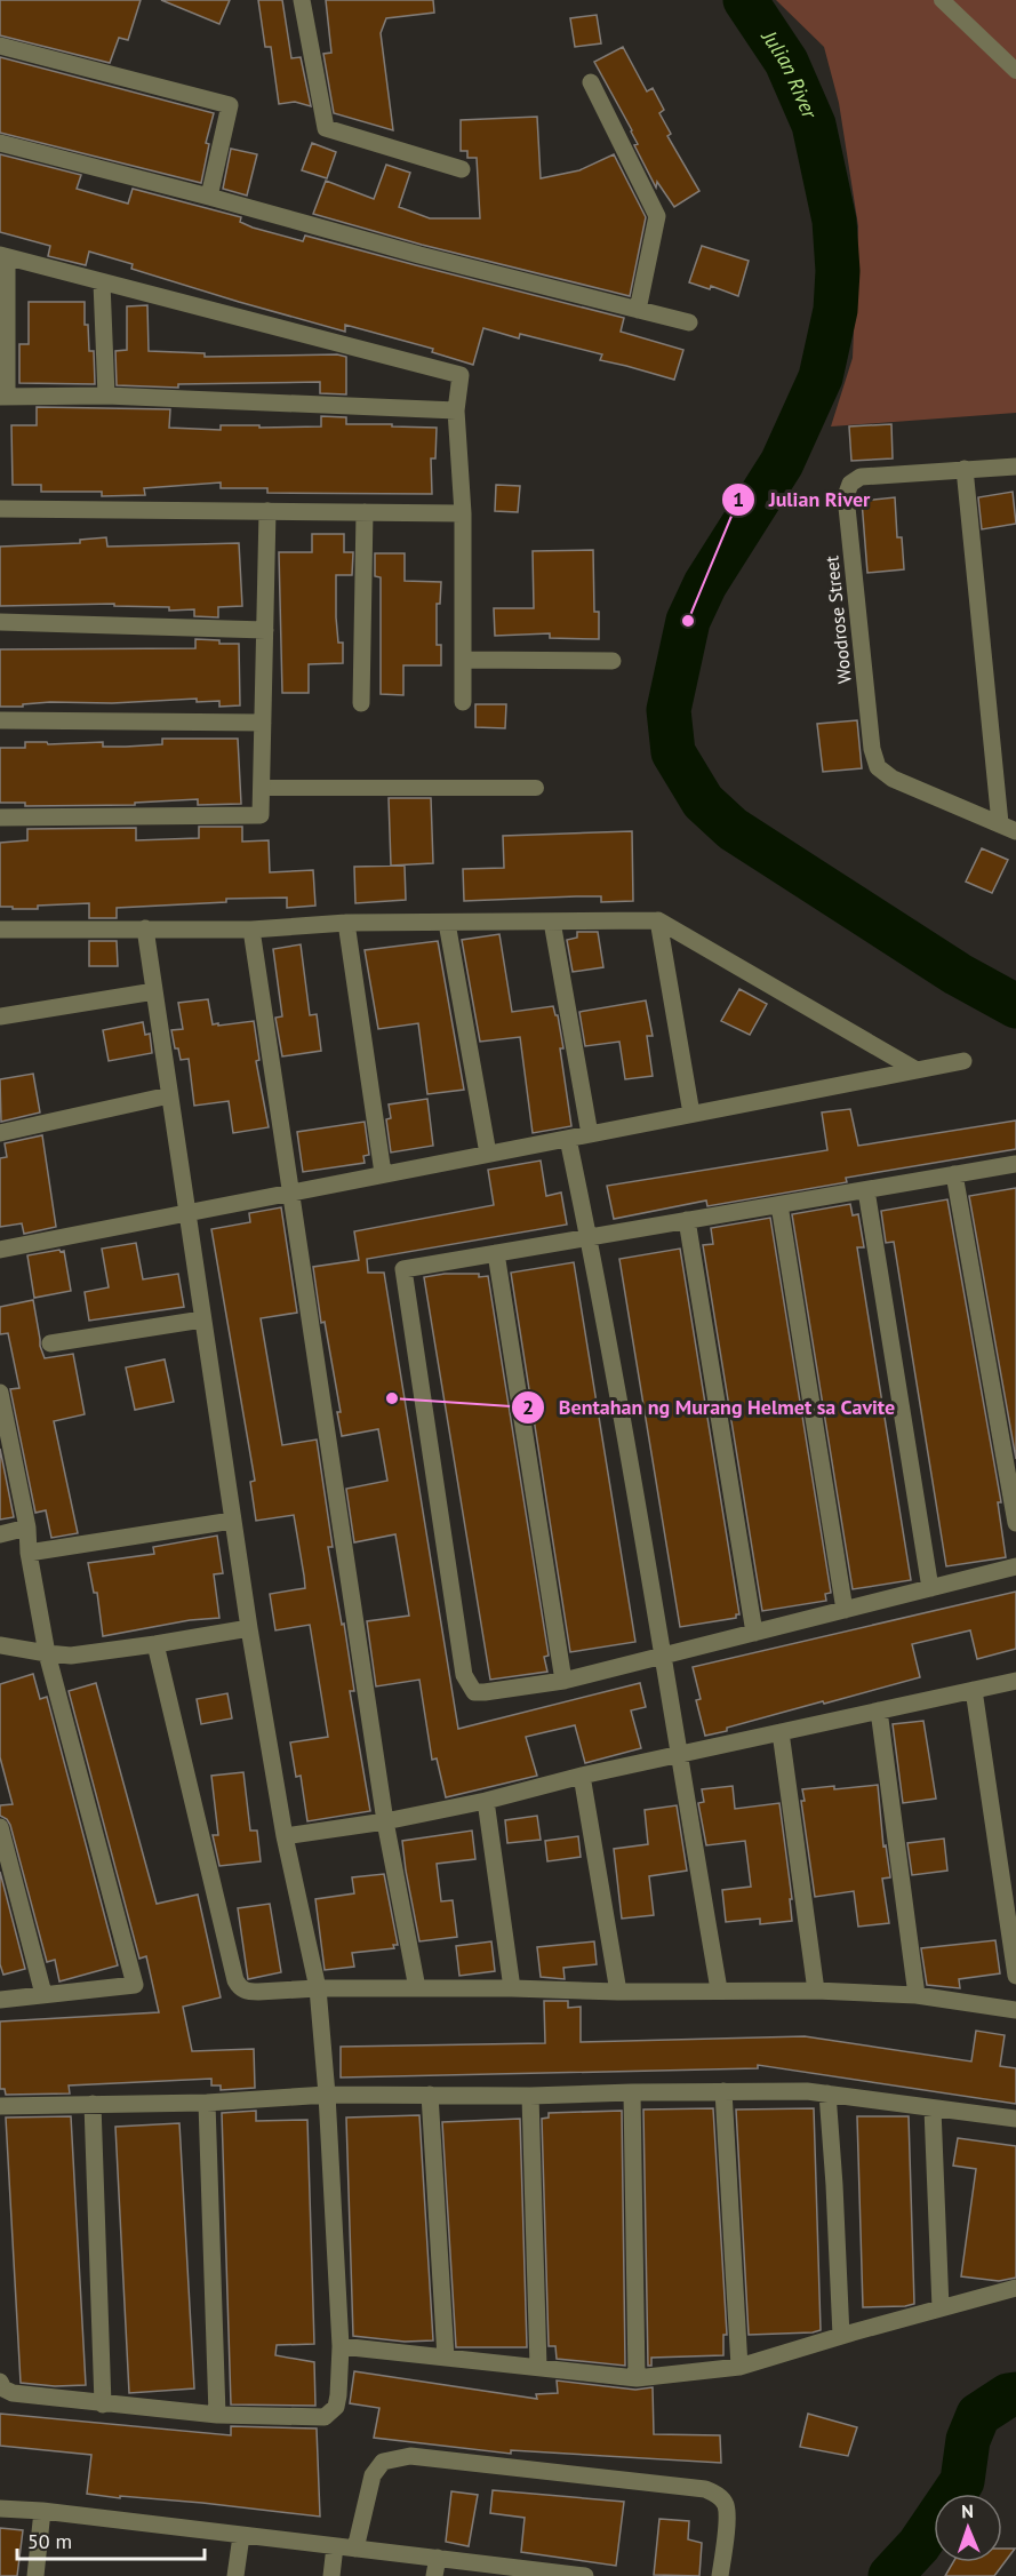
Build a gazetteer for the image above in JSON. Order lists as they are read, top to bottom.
{
  "streets": {
    "street": ["Woodrose Street"]
  },
  "water": ["Julian River"],
  "places": ["Julian River", "Bentahan ng Murang Helmet sa Cavite"],
  "scale_bar": "50 m",
  "north": "top"
}
